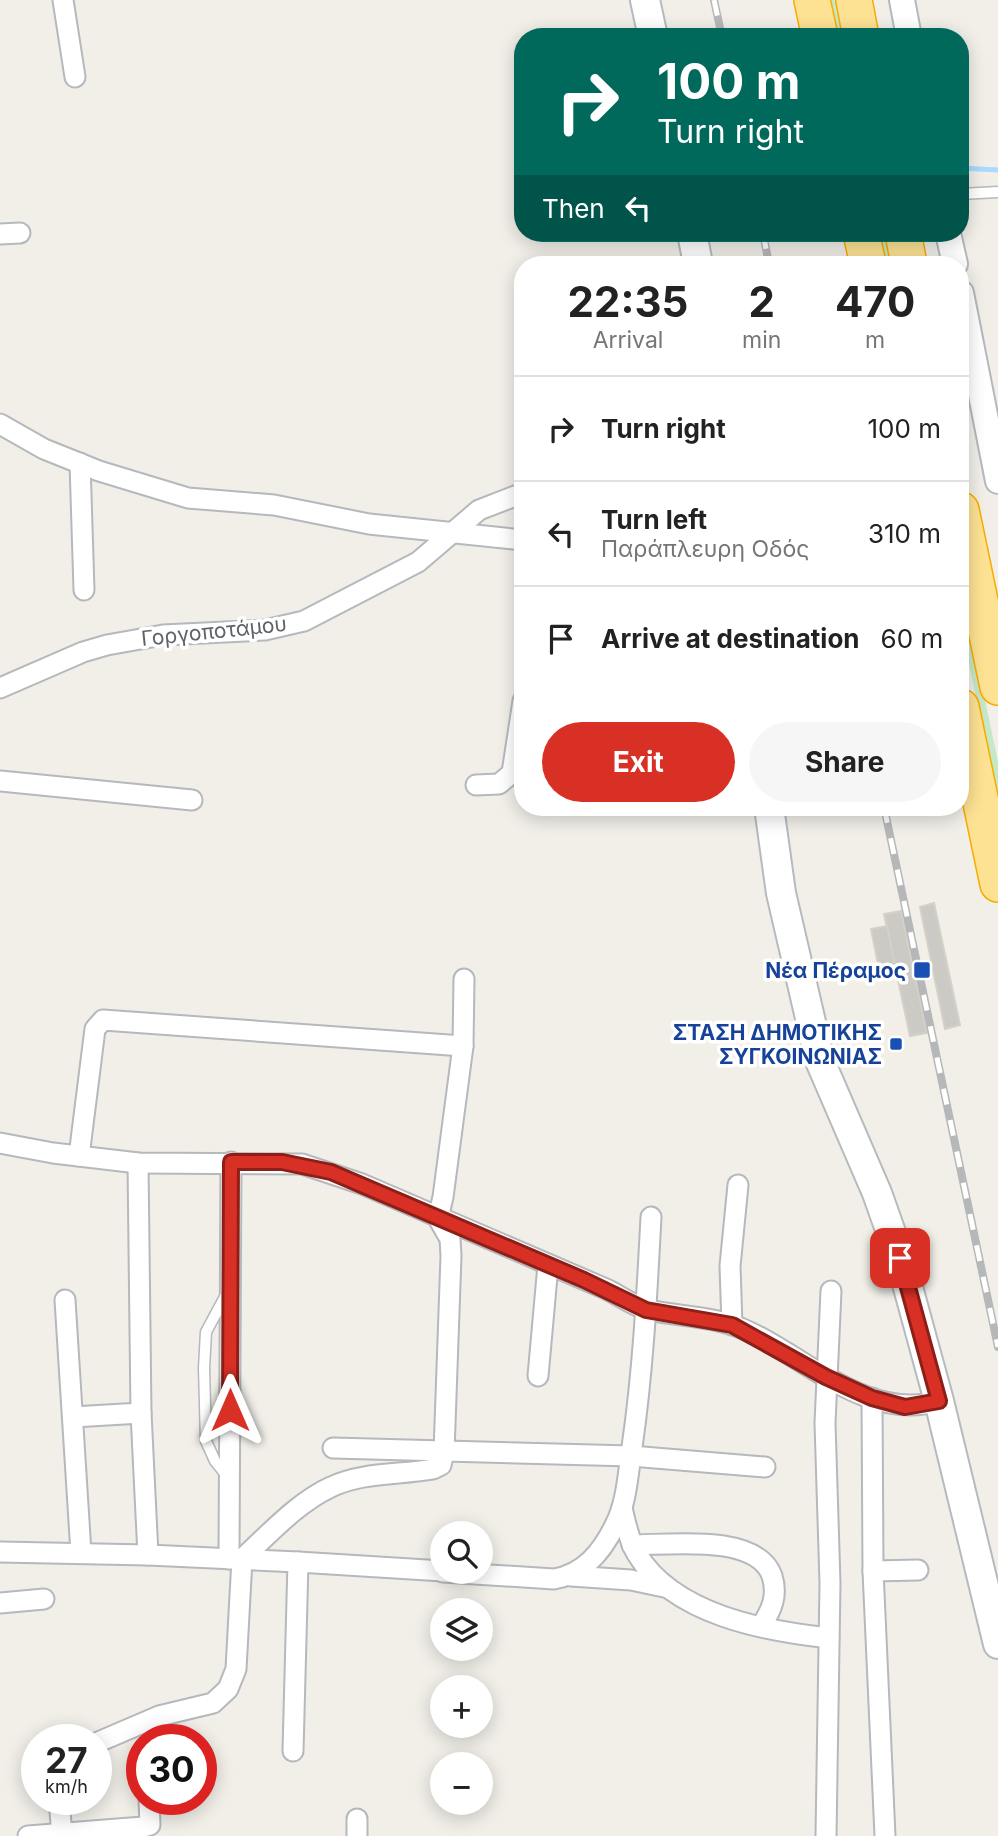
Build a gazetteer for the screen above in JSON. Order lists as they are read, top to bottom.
{
  "streets": {
    "street": ["Γοργοποτάμου"]
  },
  "places": {
    "transit": ["Νέα Πέραμος", "ΣΤΑΣΗ ΔΗΜΟΤΙΚΗΣ ΣΥΓΚΟΙΝΩΝΙΑΣ"]
  },
  "page": {
    "turn": ["100 m", "Turn right"],
    "then": "Then",
    "eta": [
      "22:35",
      "Arrival",
      "2",
      "min",
      "470",
      "m"
    ],
    "list": [
      {
        "name": "Turn right",
        "value": "100 m"
      },
      {
        "name": "Turn left",
        "note": "Παράπλευρη Οδός",
        "value": "310 m"
      },
      {
        "name": "Arrive at destination",
        "value": "60 m"
      }
    ],
    "buttons": ["Exit", "Share"],
    "map_buttons": ["+", "−"],
    "speed": "27 km/h",
    "limit": "30"
  }
}
